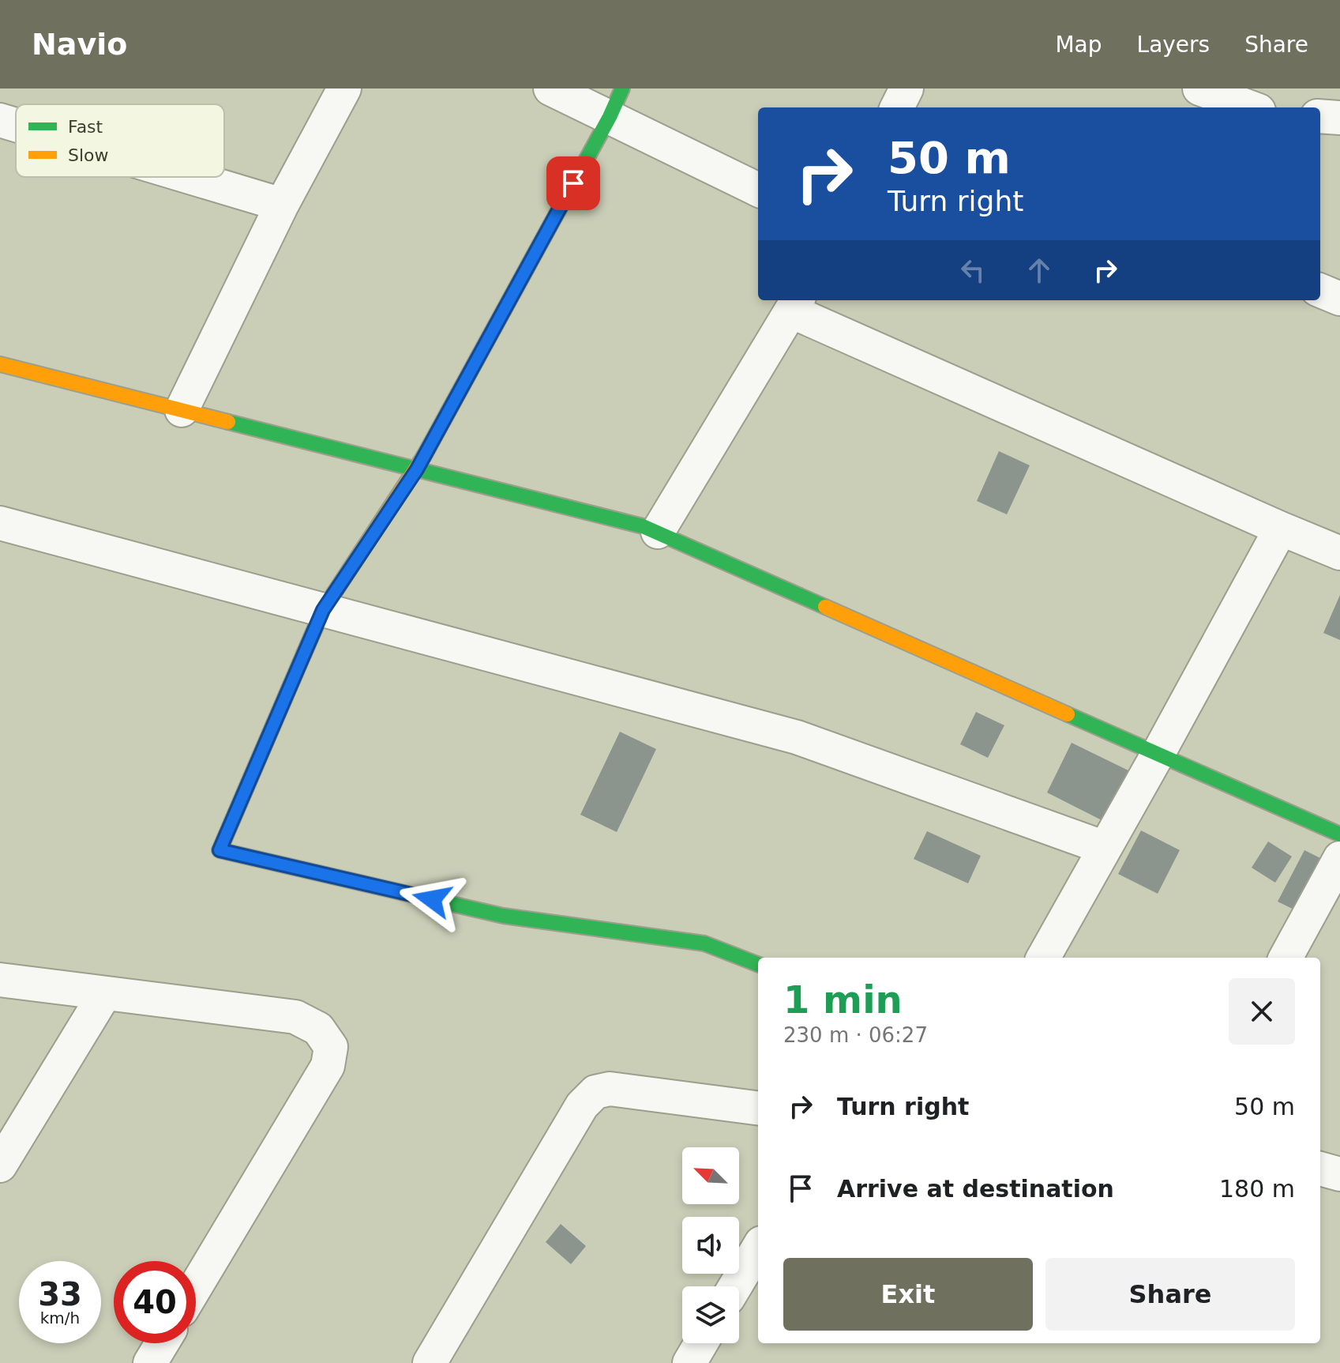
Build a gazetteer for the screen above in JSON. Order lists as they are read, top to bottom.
{
  "legend": ["Fast", "Slow"],
  "north": "top left",
  "page": {
    "header": "Navio",
    "nav": ["Map", "Layers", "Share"],
    "turn": ["50 m", "Turn right"],
    "heading": ["1 min", "230 m · 06:27"],
    "list": [
      {
        "name": "Turn right",
        "value": "50 m"
      },
      {
        "name": "Arrive at destination",
        "value": "180 m"
      }
    ],
    "buttons": ["Exit", "Share"],
    "speed": "33 km/h",
    "limit": "40"
  }
}
